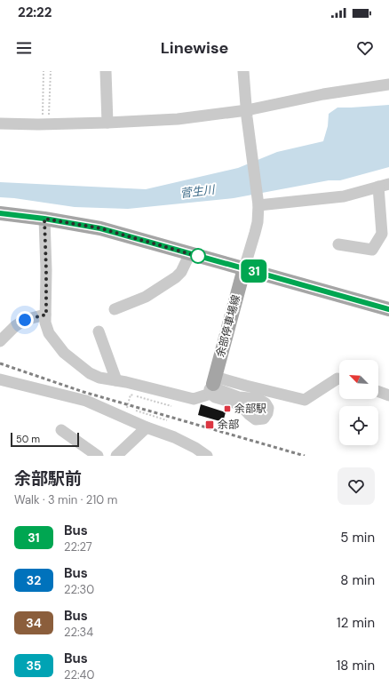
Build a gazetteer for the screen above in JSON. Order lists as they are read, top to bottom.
{
  "streets": {
    "main road": ["余部停車場線"]
  },
  "water": ["菅生川"],
  "places": {
    "transit": ["余部駅", "余部"]
  },
  "lines": ["bus line 31"],
  "scale_bar": "50 m",
  "north": "top left",
  "page": {
    "status": "22:22",
    "header": "Linewise",
    "on_map": "31",
    "scale": "50 m",
    "heading": ["余部駅前", "Walk · 3 min · 210 m"],
    "list": [
      {
        "mark": "31",
        "name": "Bus",
        "note": "22:27",
        "value": "5 min"
      },
      {
        "mark": "32",
        "name": "Bus",
        "note": "22:30",
        "value": "8 min"
      },
      {
        "mark": "34",
        "name": "Bus",
        "note": "22:34",
        "value": "12 min"
      },
      {
        "mark": "35",
        "name": "Bus",
        "note": "22:40",
        "value": "18 min"
      }
    ]
  }
}
